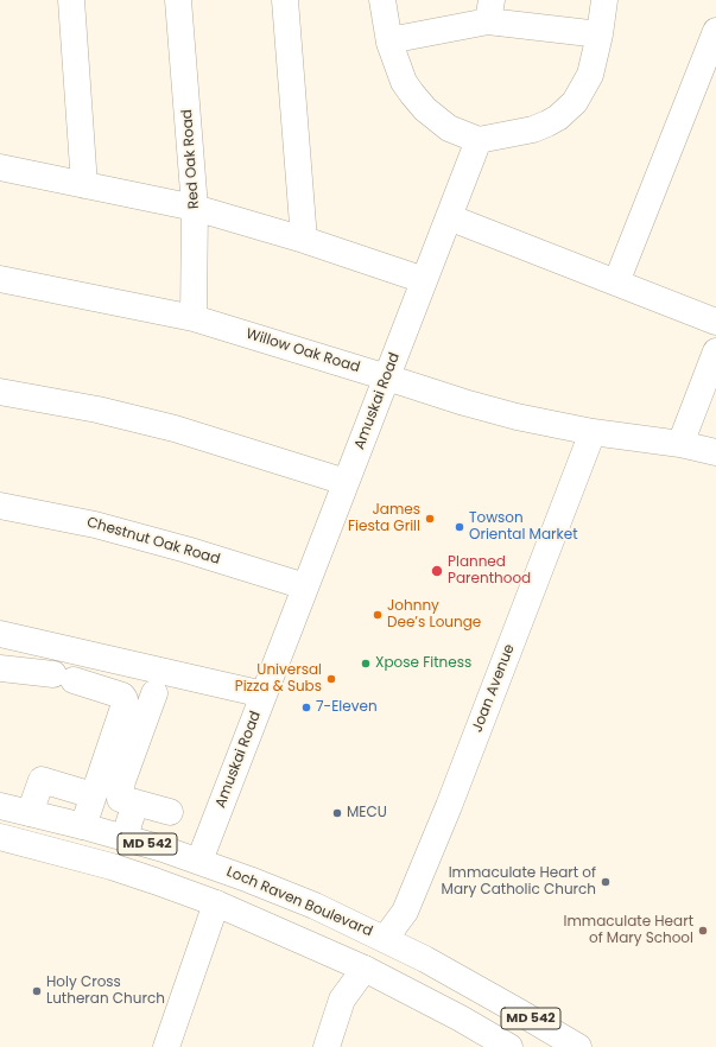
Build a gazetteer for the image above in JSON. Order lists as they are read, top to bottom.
{
  "streets": {
    "street": [
      "Red Oak Road",
      "Willow Oak Road",
      "Amuskai Road",
      "Chestnut Oak Road",
      "Joan Avenue",
      "MD 542",
      "Loch Raven Boulevard"
    ]
  },
  "crossings": [
    ["Red Oak Road", "Willow Oak Road"],
    ["Willow Oak Road", "Amuskai Road"],
    ["Willow Oak Road", "Joan Avenue"],
    ["Amuskai Road", "Chestnut Oak Road"],
    ["Amuskai Road", "Loch Raven Boulevard"],
    ["Joan Avenue", "MD 542"],
    ["Joan Avenue", "Loch Raven Boulevard"]
  ],
  "places": [
    "James Fiesta Grill",
    "Towson Oriental Market",
    "Planned Parenthood",
    "Johnny Dee’s Lounge",
    "Xpose Fitness",
    "Universal Pizza & Subs",
    "7-Eleven",
    "MECU",
    "Immaculate Heart of Mary Catholic Church",
    "Immaculate Heart of Mary School",
    "Holy Cross Lutheran Church"
  ]
}
